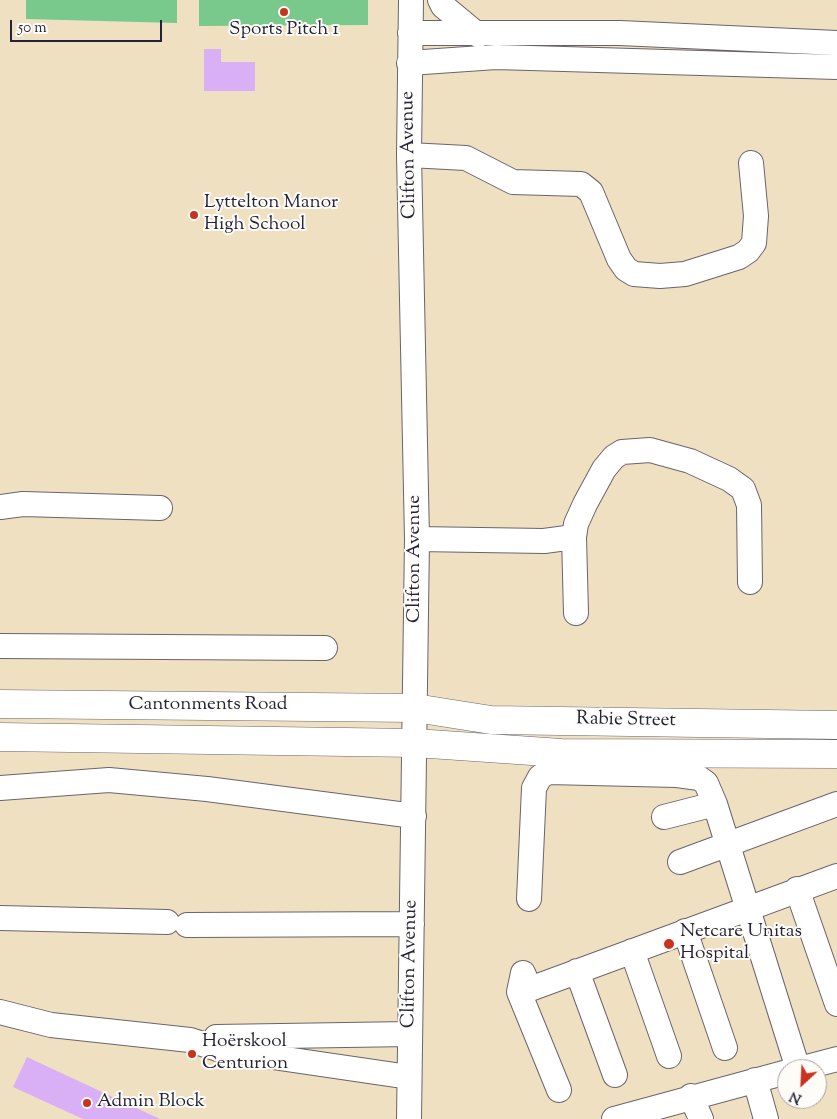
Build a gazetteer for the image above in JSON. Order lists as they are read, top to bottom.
{
  "streets": {
    "main road": ["Cantonments Road", "Rabie Street"],
    "street": ["Clifton Avenue"]
  },
  "crossings": [
    ["Clifton Avenue", "Cantonments Road"],
    ["Clifton Avenue", "Rabie Street"],
    ["Cantonments Road", "Rabie Street"]
  ],
  "places": [
    "Sports Pitch 1",
    "Lyttelton Manor High School",
    "Netcare Unitas Hospital",
    "Hoërskool Centurion",
    "Admin Block"
  ],
  "scale_bar": "50 m",
  "north": "bottom left"
}
